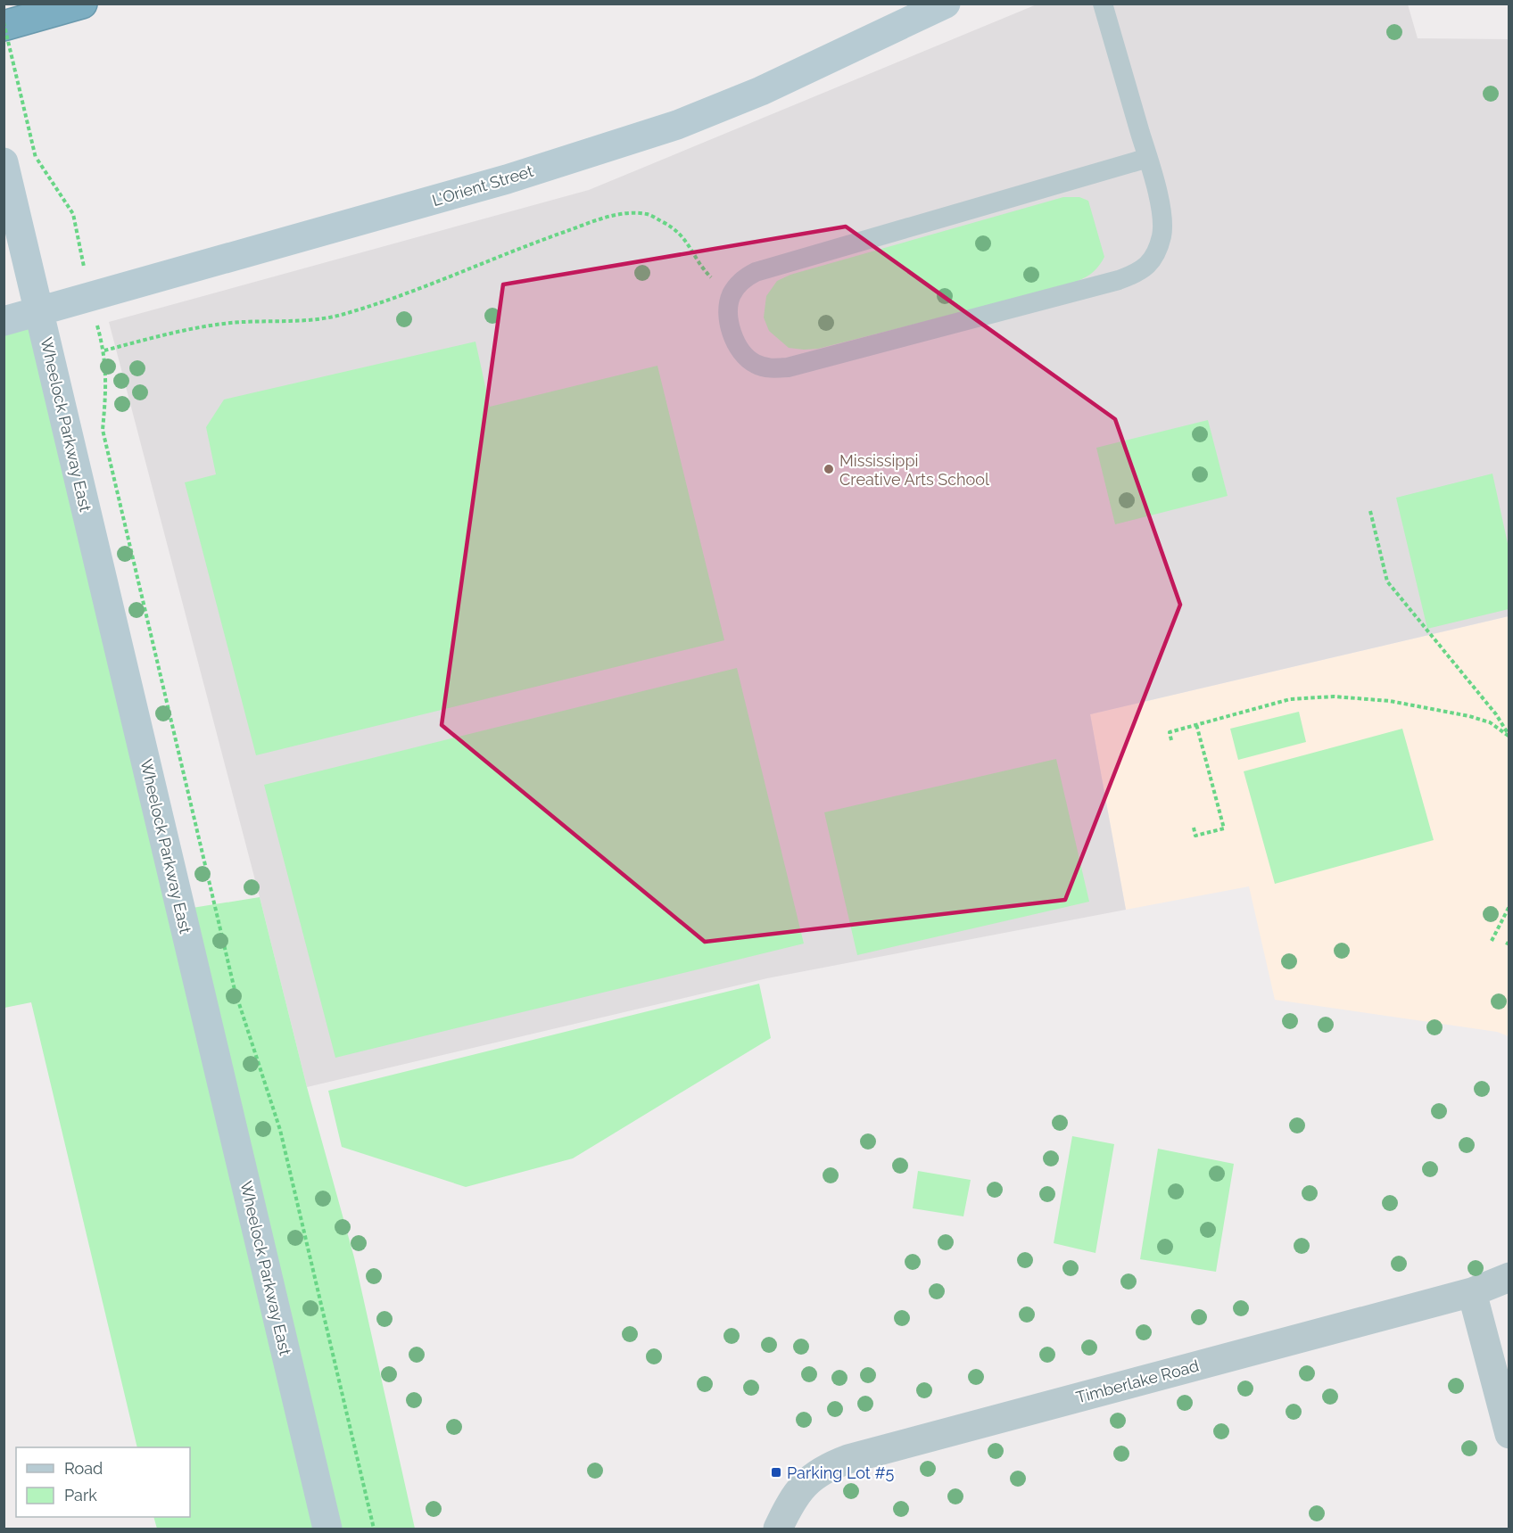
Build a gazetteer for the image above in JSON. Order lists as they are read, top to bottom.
{
  "streets": {
    "street": ["L'Orient Street", "Wheelock Parkway East", "Timberlake Road"]
  },
  "crossings": [
    ["L'Orient Street", "Wheelock Parkway East"]
  ],
  "places": {
    "other": ["Mississippi Creative Arts School"],
    "transit": ["Parking Lot #5"]
  },
  "legend": ["Road", "Park"]
}
